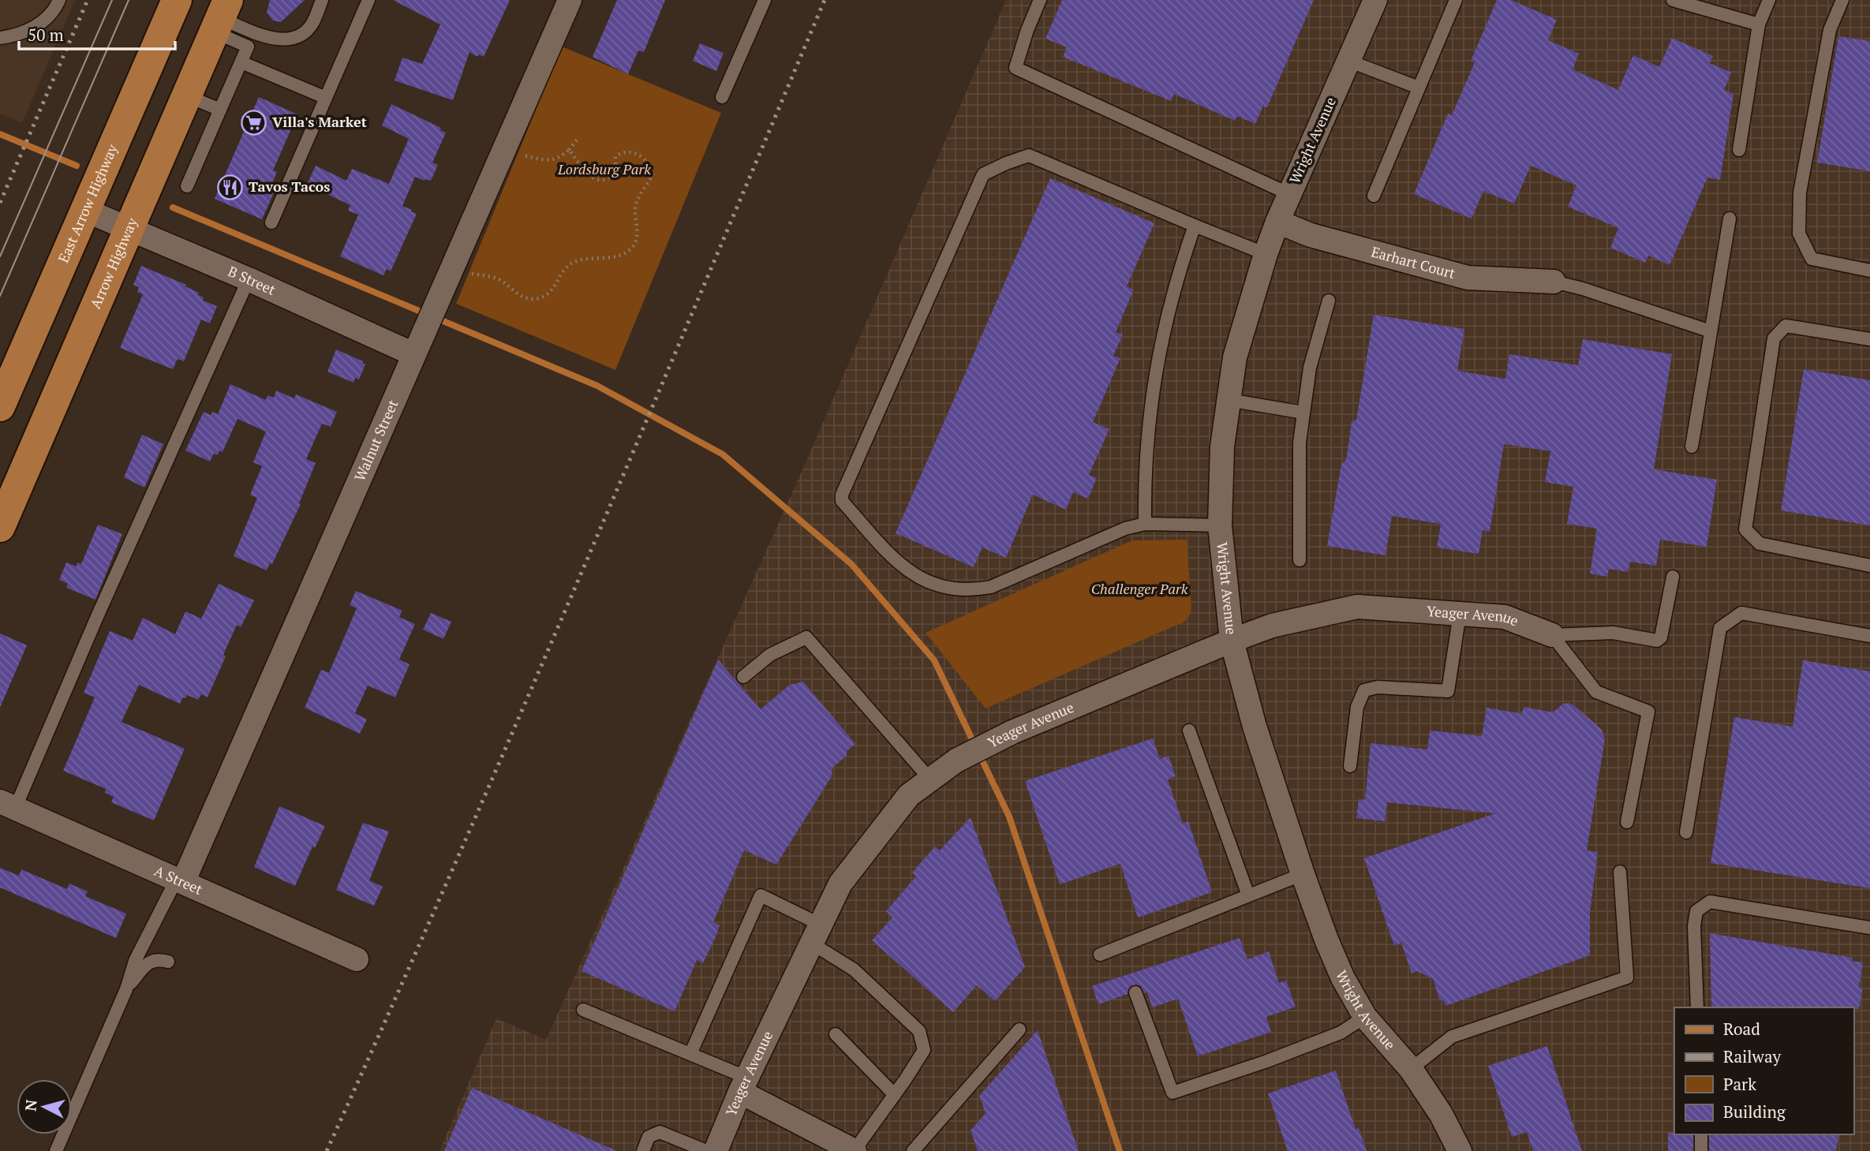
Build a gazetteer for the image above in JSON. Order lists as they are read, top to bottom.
{
  "streets": {
    "main road": ["East Arrow Highway", "Arrow Highway"],
    "street": [
      "Wright Avenue",
      "Earhart Court",
      "B Street",
      "Walnut Street",
      "Yeager Avenue",
      "A Street"
    ]
  },
  "crossings": [
    ["Wright Avenue", "Earhart Court"],
    ["Wright Avenue", "Yeager Avenue"],
    ["East Arrow Highway", "B Street"],
    ["Arrow Highway", "B Street"],
    ["B Street", "Walnut Street"],
    ["Walnut Street", "A Street"]
  ],
  "parks": ["Lordsburg Park", "Challenger Park"],
  "places": {
    "supermarket": ["Villa's Market"],
    "restaurant": ["Tavos Tacos"]
  },
  "legend": [
    "Road",
    "Railway",
    "Park",
    "Building"
  ],
  "scale_bar": "50 m",
  "north": "left"
}
